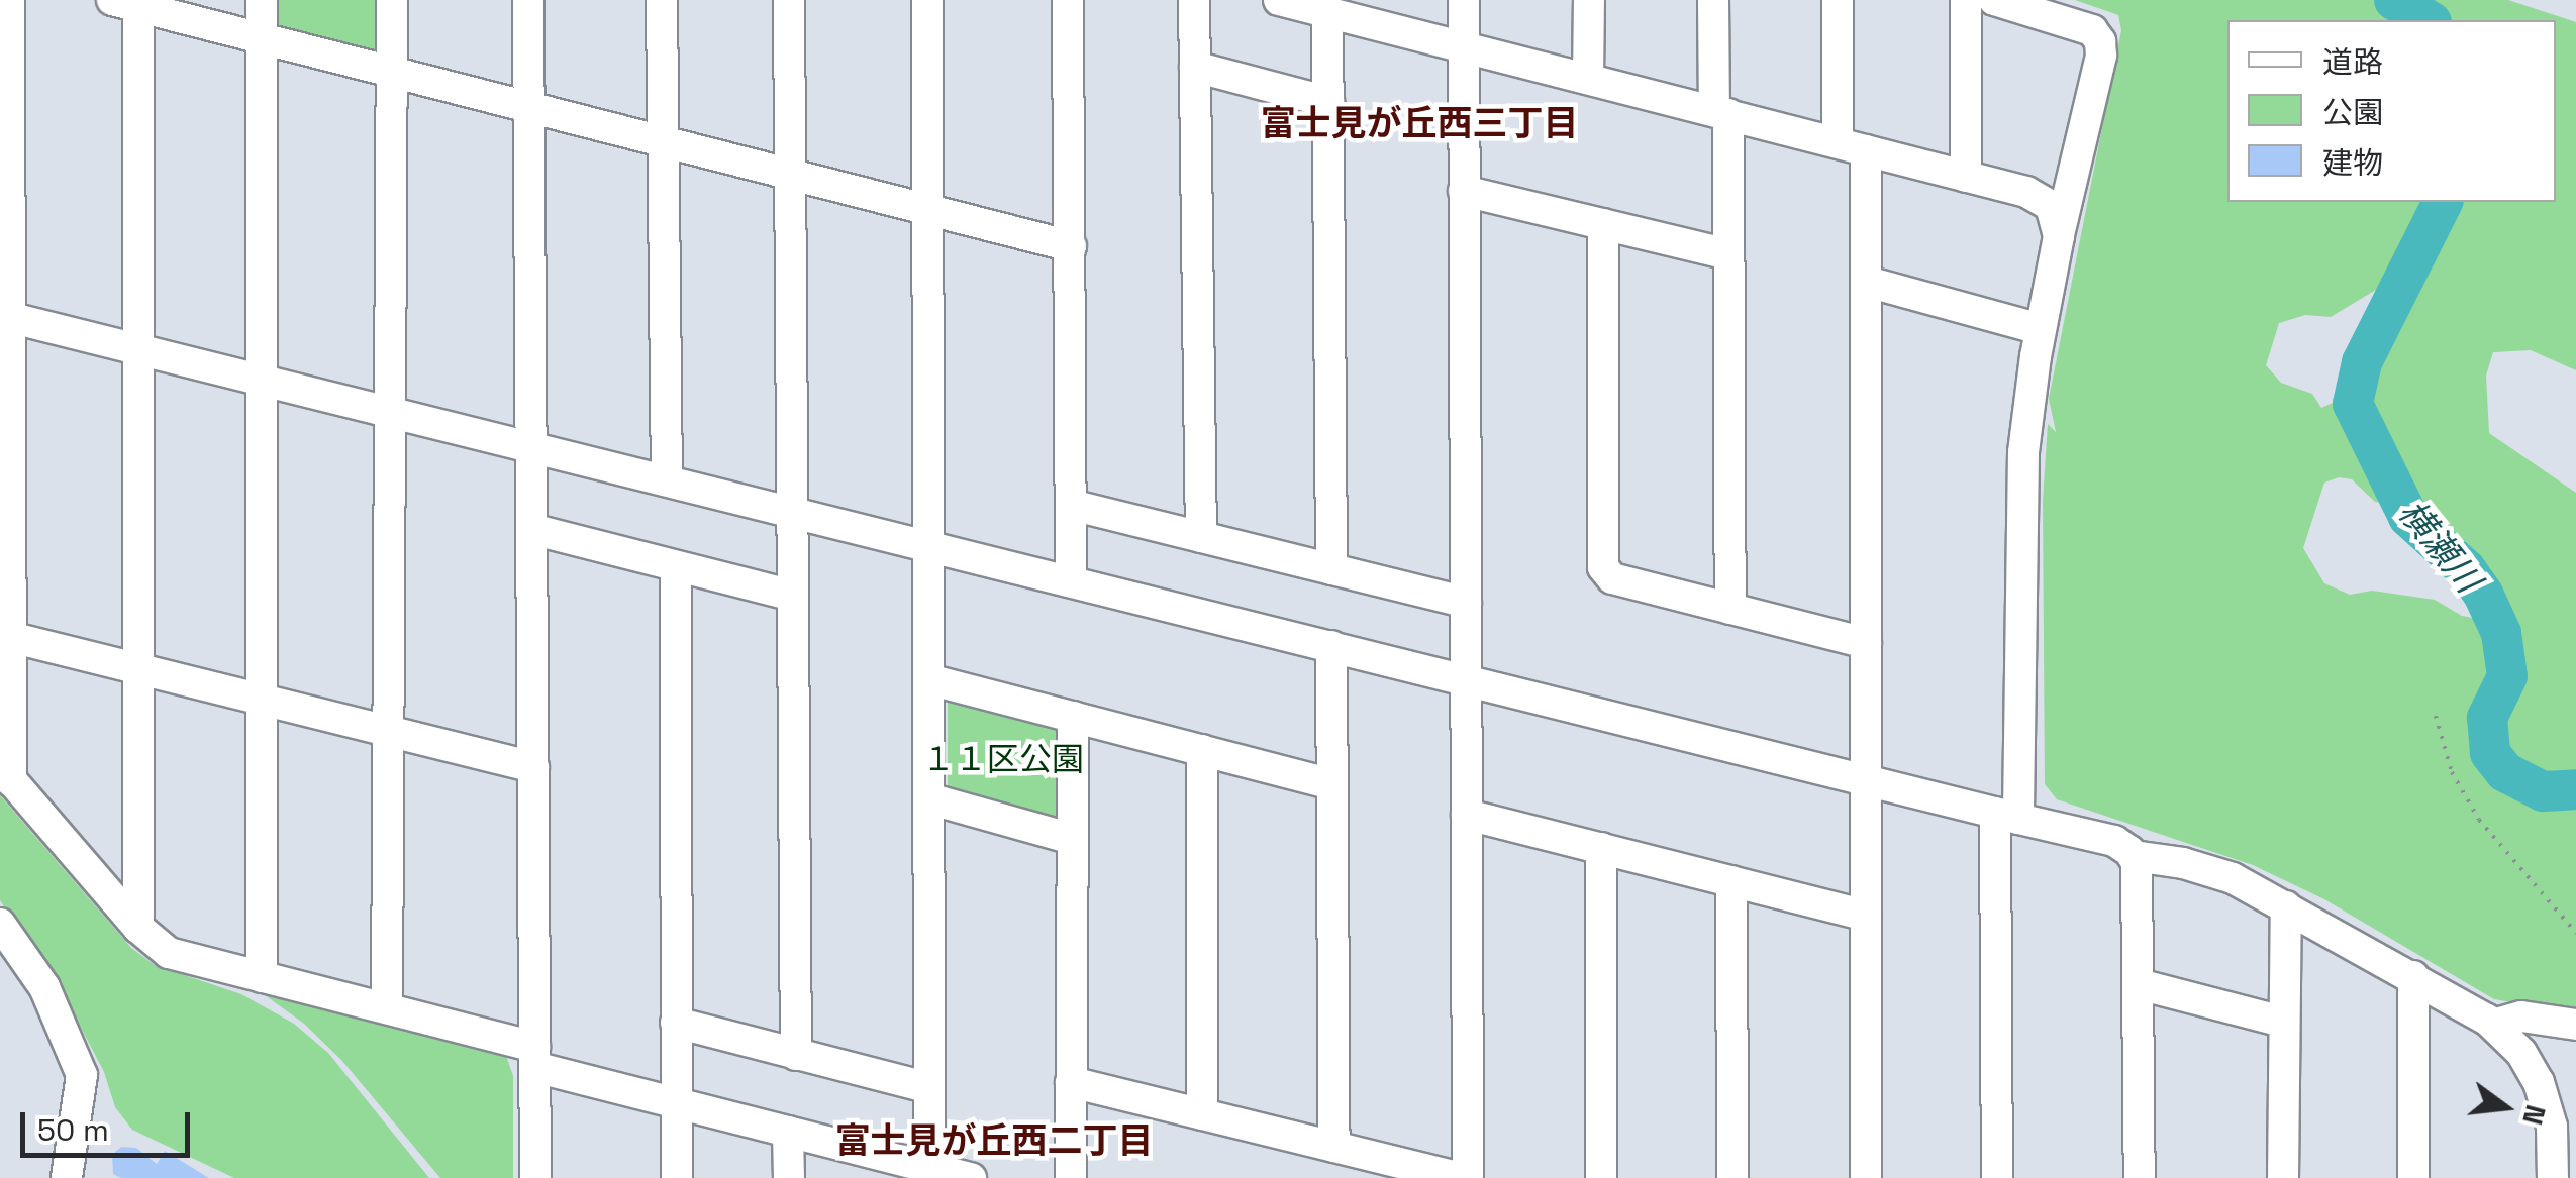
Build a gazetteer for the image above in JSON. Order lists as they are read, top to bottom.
{
  "districts": ["富士見が丘西三丁目", "富士見が丘西二丁目"],
  "water": ["横瀬川"],
  "parks": ["１１区公園"],
  "legend": ["道路", "公園", "建物"],
  "scale_bar": "50 m",
  "north": "right"
}
